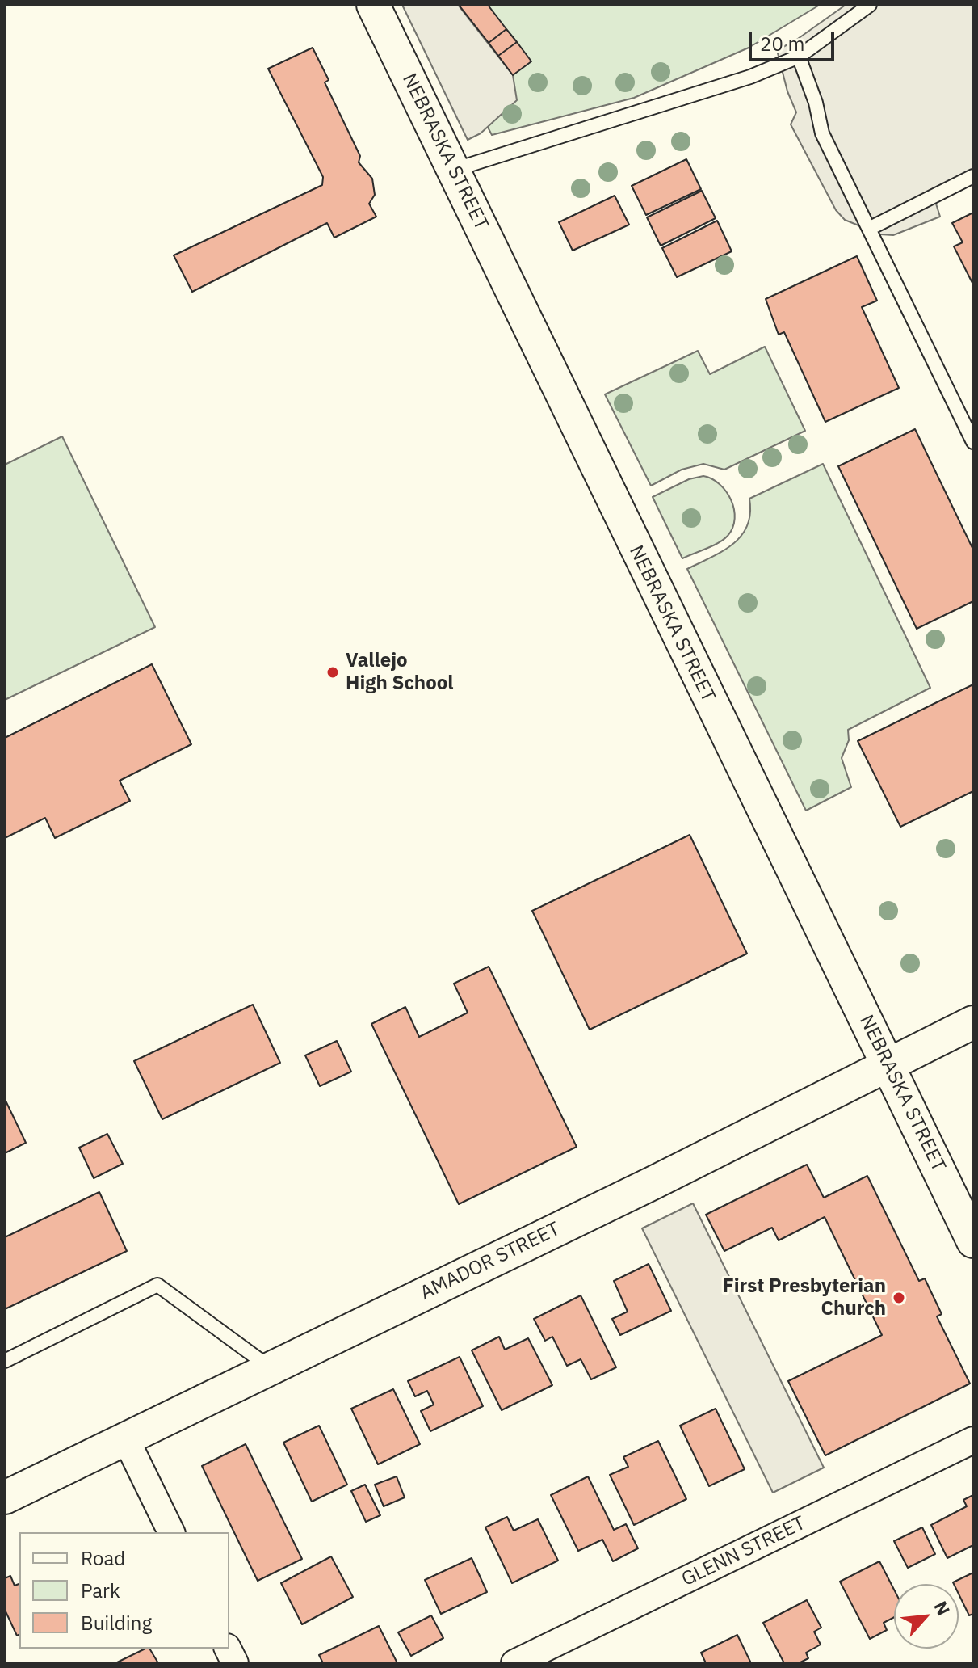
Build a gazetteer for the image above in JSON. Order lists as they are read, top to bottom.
{
  "streets": {
    "street": ["NEBRASKA STREET", "AMADOR STREET", "GLENN STREET"]
  },
  "crossings": [
    ["NEBRASKA STREET", "AMADOR STREET"]
  ],
  "places": ["Vallejo High School", "First Presbyterian Church"],
  "legend": ["Road", "Park", "Building"],
  "scale_bar": "20 m",
  "north": "top right"
}
